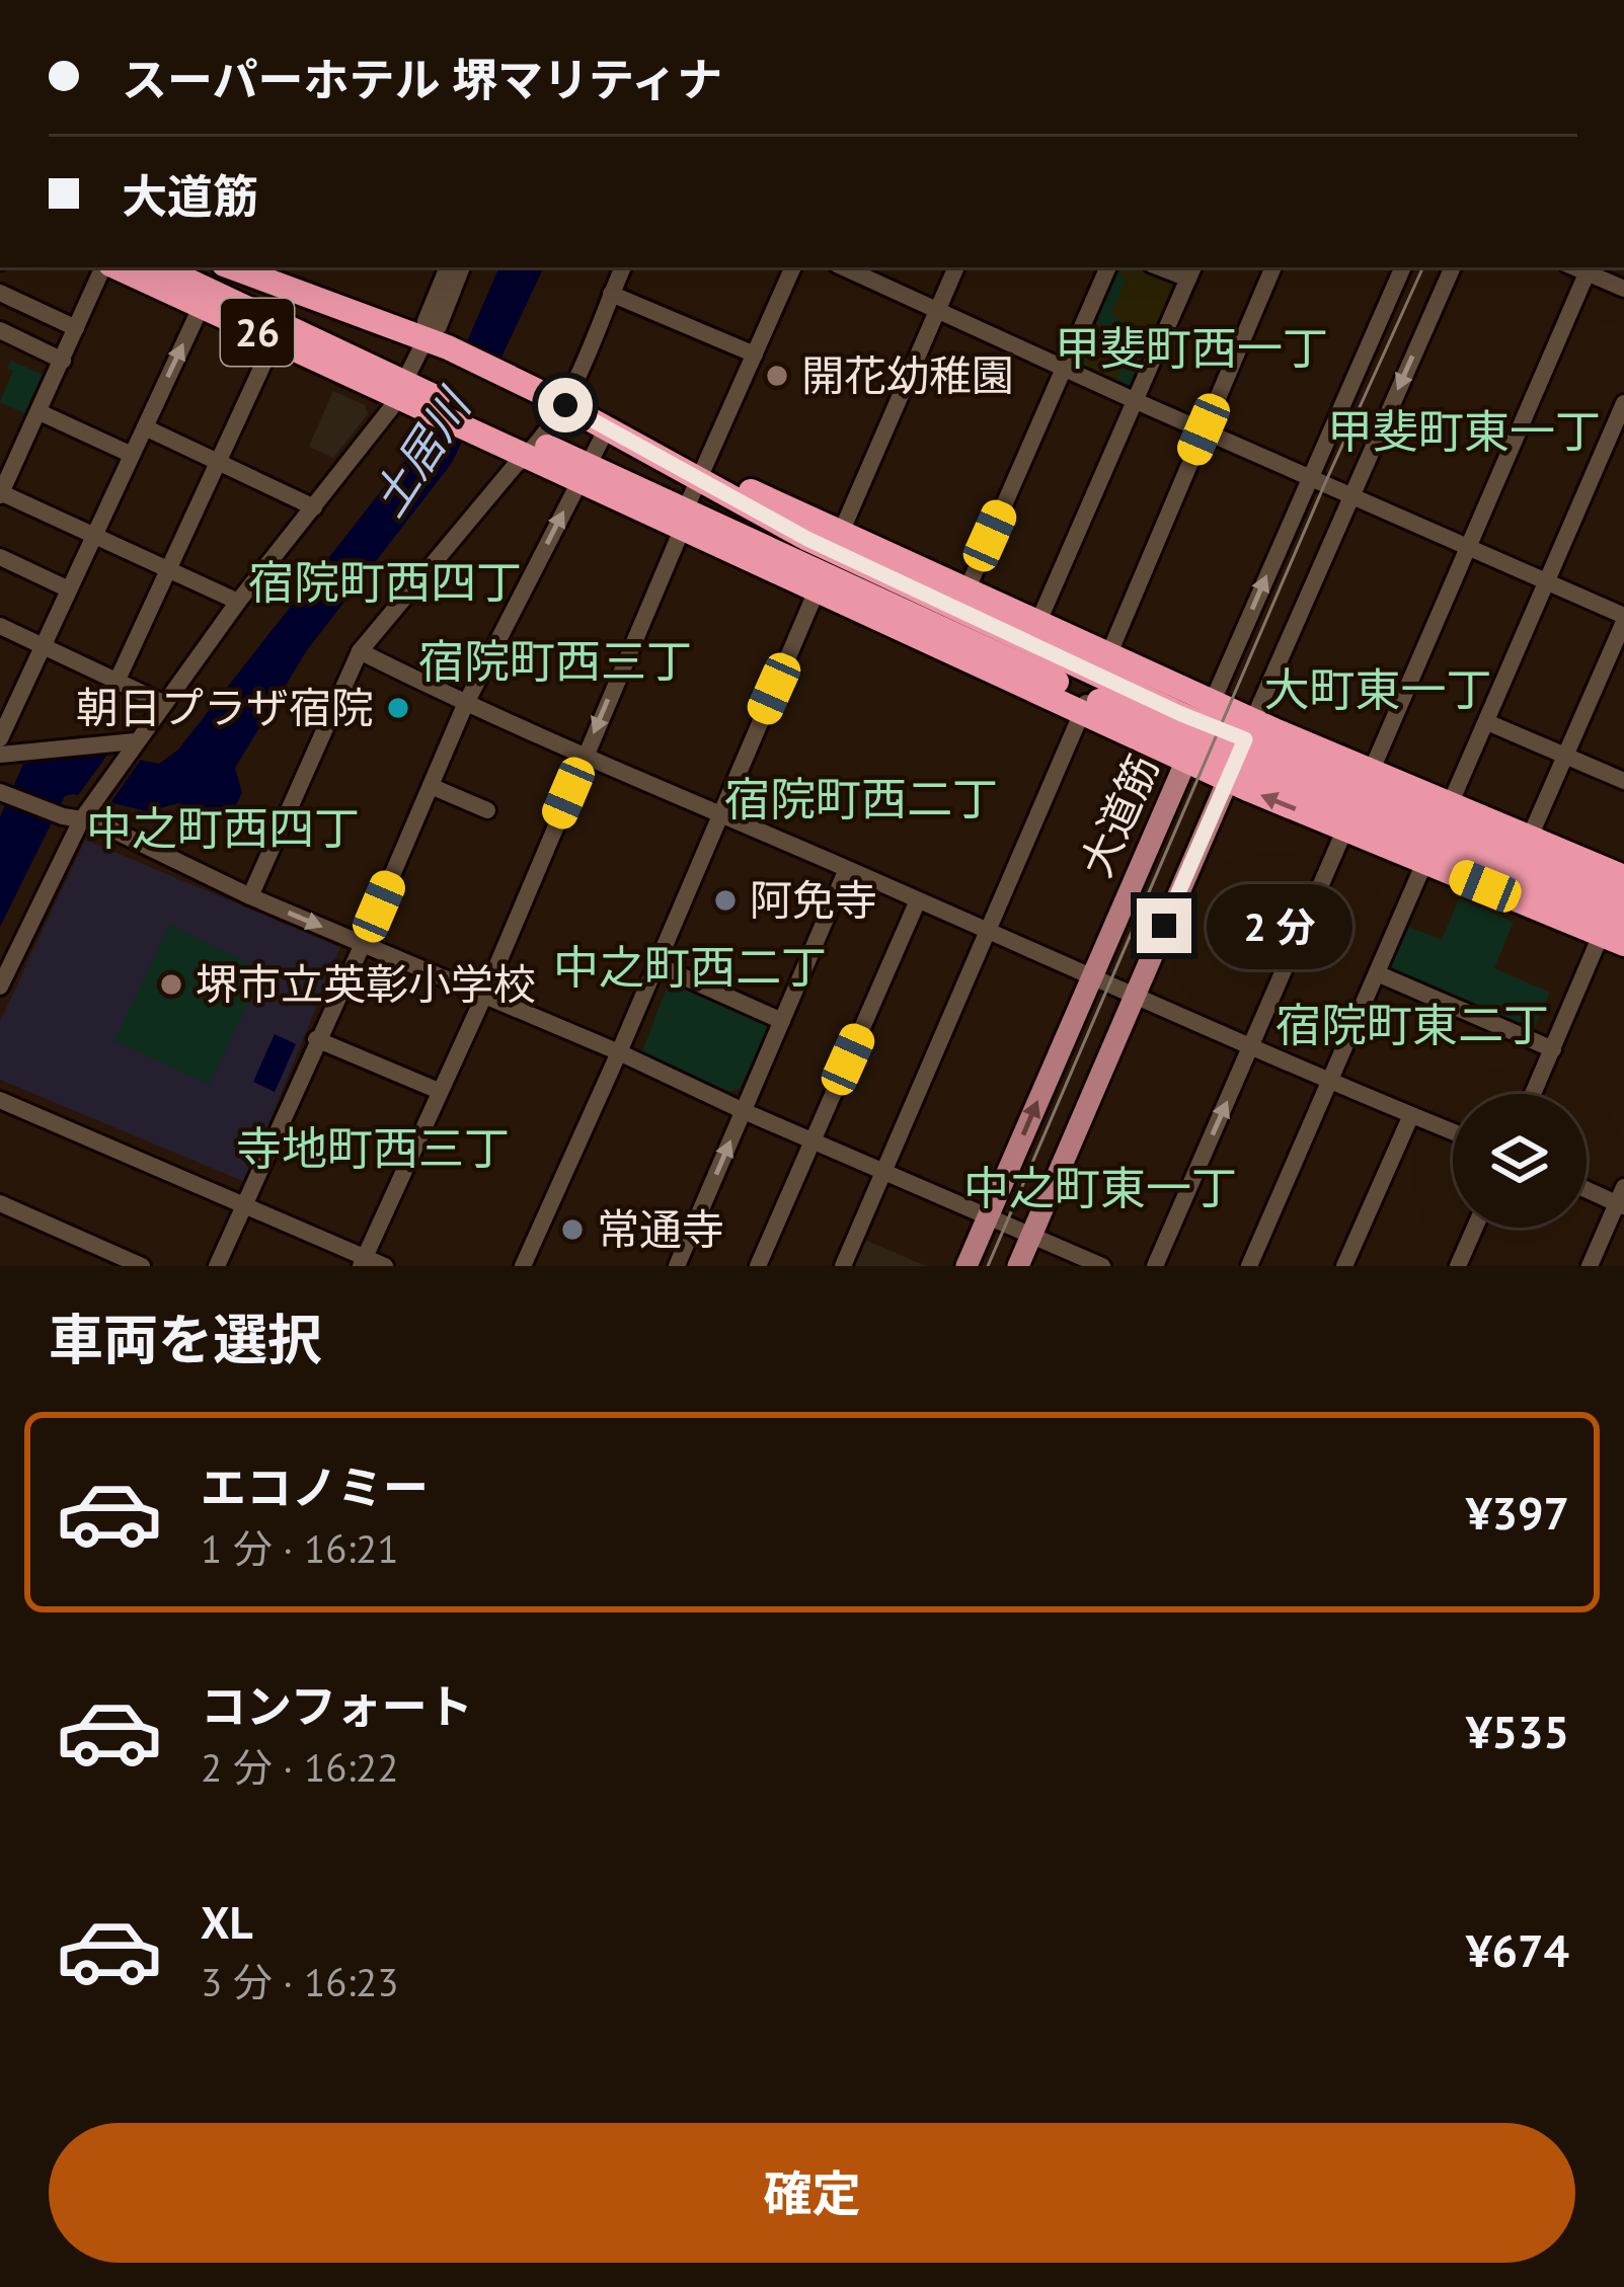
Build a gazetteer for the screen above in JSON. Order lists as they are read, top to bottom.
{
  "streets": {
    "highway": ["26"],
    "main road": ["大道筋"]
  },
  "crossings": [
    ["26", "大道筋"]
  ],
  "districts": [
    "甲斐町西一丁",
    "甲斐町東一丁",
    "宿院町西四丁",
    "宿院町西三丁",
    "大町東一丁",
    "宿院町西二丁",
    "中之町西四丁",
    "中之町西二丁",
    "宿院町東二丁",
    "寺地町西三丁",
    "中之町東一丁"
  ],
  "water": ["土居川"],
  "places": [
    "開花幼稚園",
    "朝日プラザ宿院",
    "阿免寺",
    "堺市立英彰小学校",
    "常通寺"
  ],
  "page": {
    "banner": ["スーパーホテル 堺マリティナ", "大道筋"],
    "bubble": "2 分",
    "heading": "車両を選択",
    "list": [
      {
        "name": "エコノミー",
        "note": "1 分 · 16:21",
        "value": "¥397"
      },
      {
        "name": "コンフォート",
        "note": "2 分 · 16:22",
        "value": "¥535"
      },
      {
        "name": "XL",
        "note": "3 分 · 16:23",
        "value": "¥674"
      }
    ],
    "buttons": "確定"
  }
}
